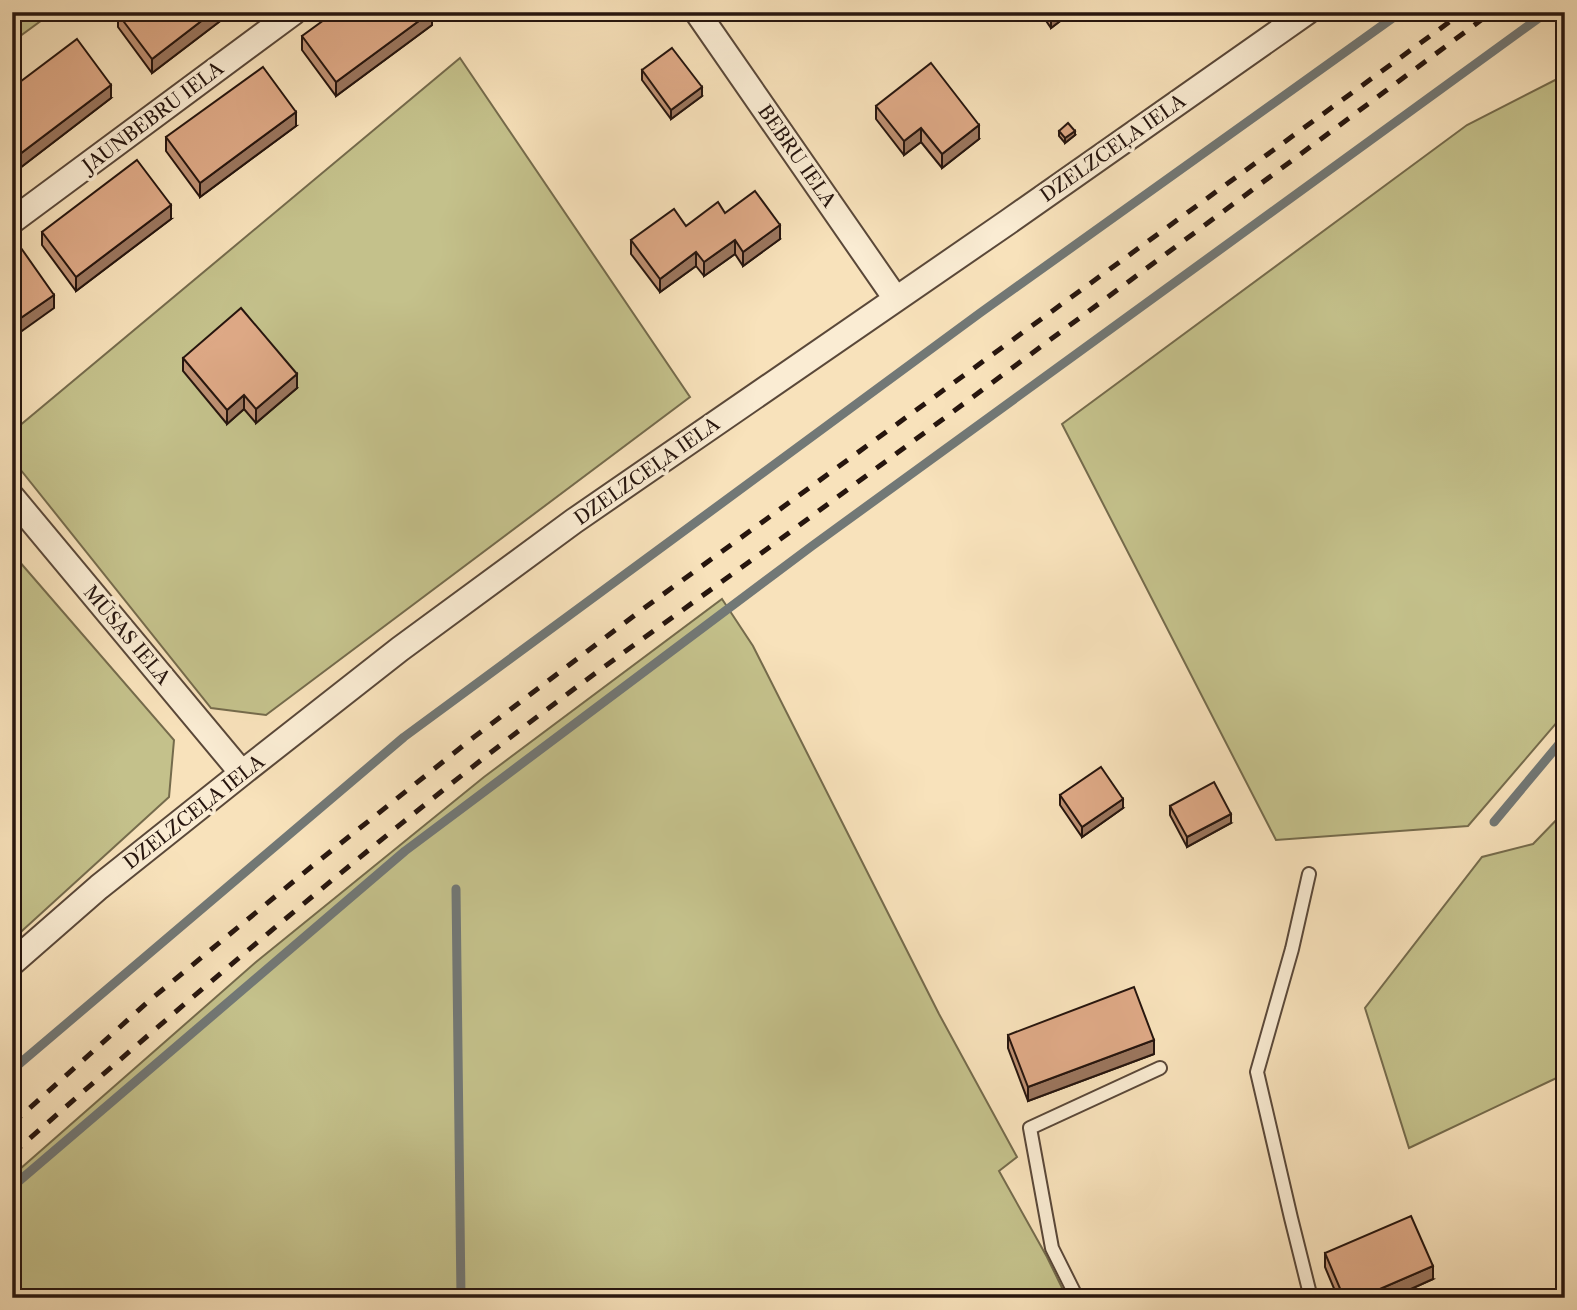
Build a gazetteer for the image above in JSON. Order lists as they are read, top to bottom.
{
  "streets": {
    "street": [
      "JAUNBEBRU IELA",
      "DZELZCEĻA IELA",
      "BEBRU IELA",
      "MŪSAS IELA"
    ]
  },
  "crossings": [
    ["DZELZCEĻA IELA", "BEBRU IELA"],
    ["DZELZCEĻA IELA", "MŪSAS IELA"]
  ]
}
